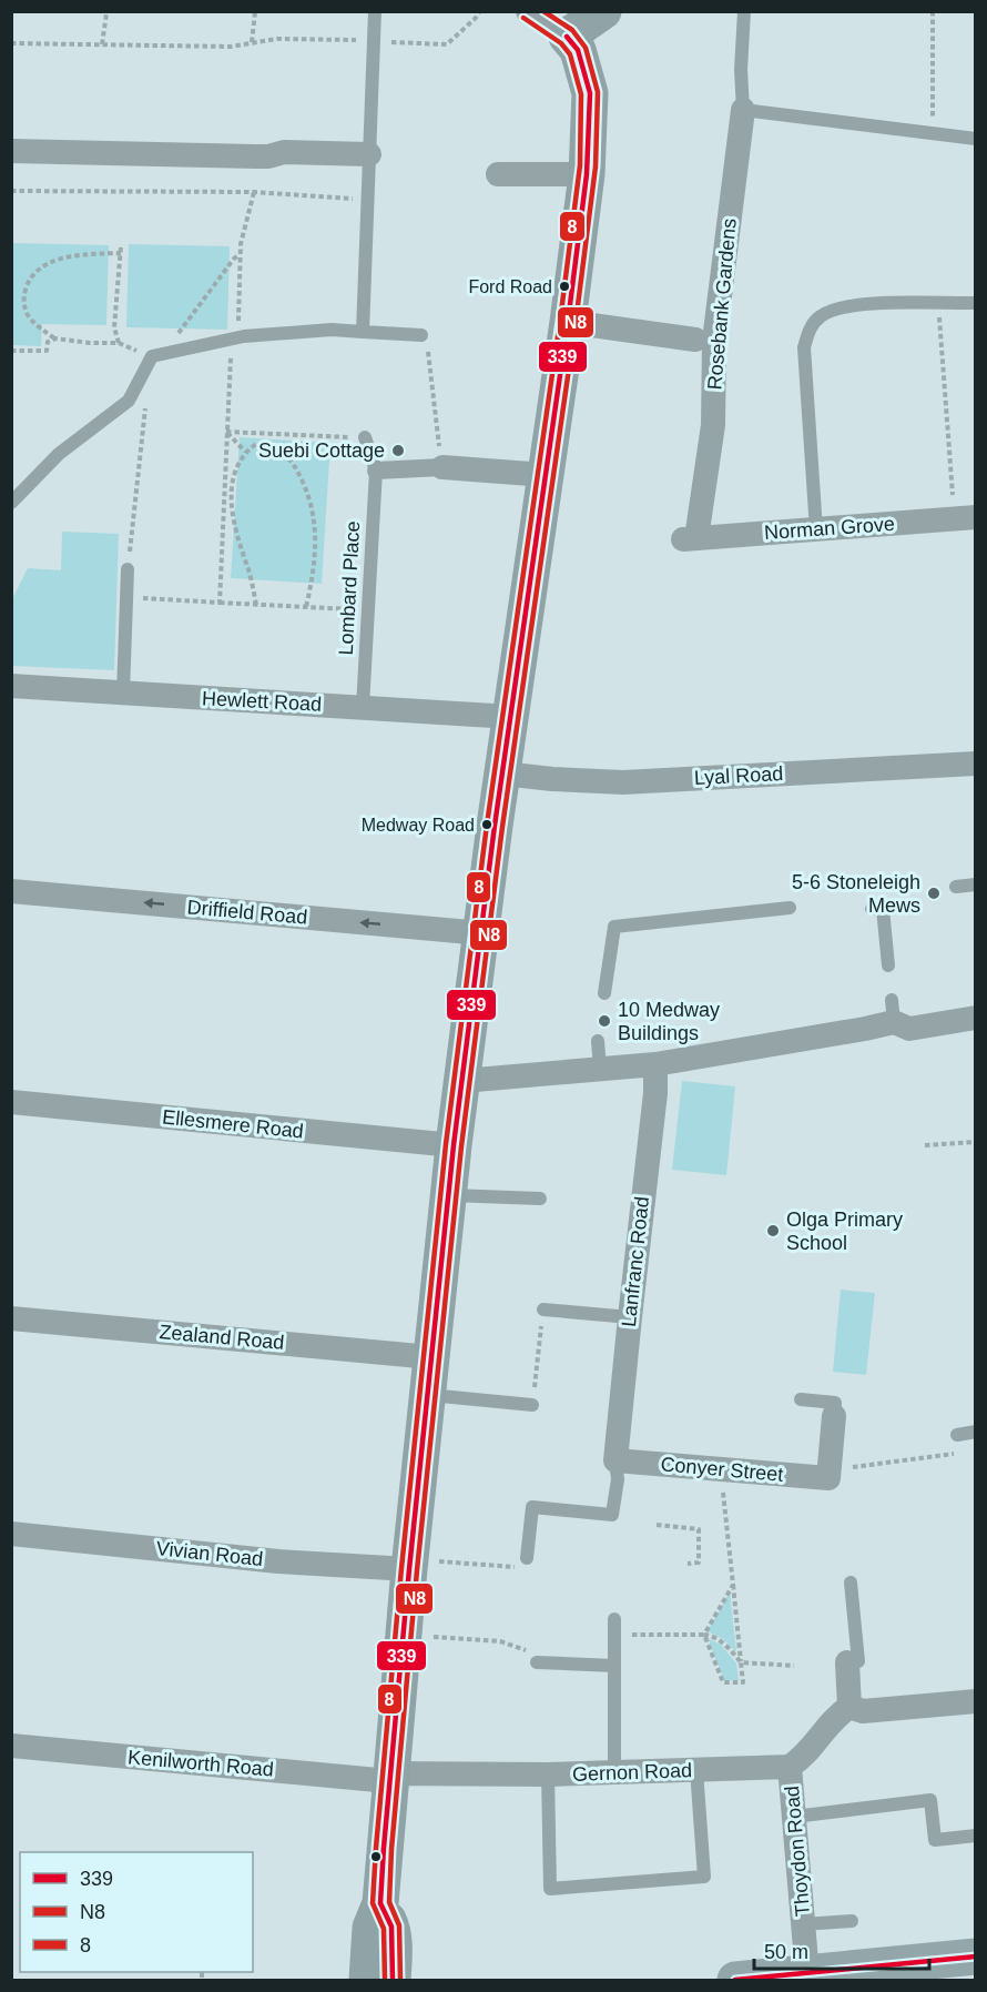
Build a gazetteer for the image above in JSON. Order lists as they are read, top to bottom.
{
  "streets": {
    "street": [
      "Rosebank Gardens",
      "Norman Grove",
      "Hewlett Road",
      "Lyal Road",
      "Driffield Road",
      "Ellesmere Road",
      "Lanfranc Road",
      "Zealand Road",
      "Conyer Street",
      "Vivian Road",
      "Kenilworth Road",
      "Gernon Road",
      "Thoydon Road"
    ],
    "lane": ["Lombard Place"]
  },
  "crossings": [
    ["Rosebank Gardens", "Norman Grove"],
    ["Lombard Place", "Hewlett Road"],
    ["Lanfranc Road", "Conyer Street"],
    ["Kenilworth Road", "Gernon Road"],
    ["Gernon Road", "Thoydon Road"]
  ],
  "one_way": ["Driffield Road"],
  "places": [
    "Ford Road",
    "Suebi Cottage",
    "Medway Road",
    "5-6 Stoneleigh Mews",
    "10 Medway Buildings",
    "Olga Primary School"
  ],
  "lines": ["transit line N8", "transit line 8", "transit line 339"],
  "legend": ["339", "N8", "8"],
  "scale_bar": "50 m"
}
